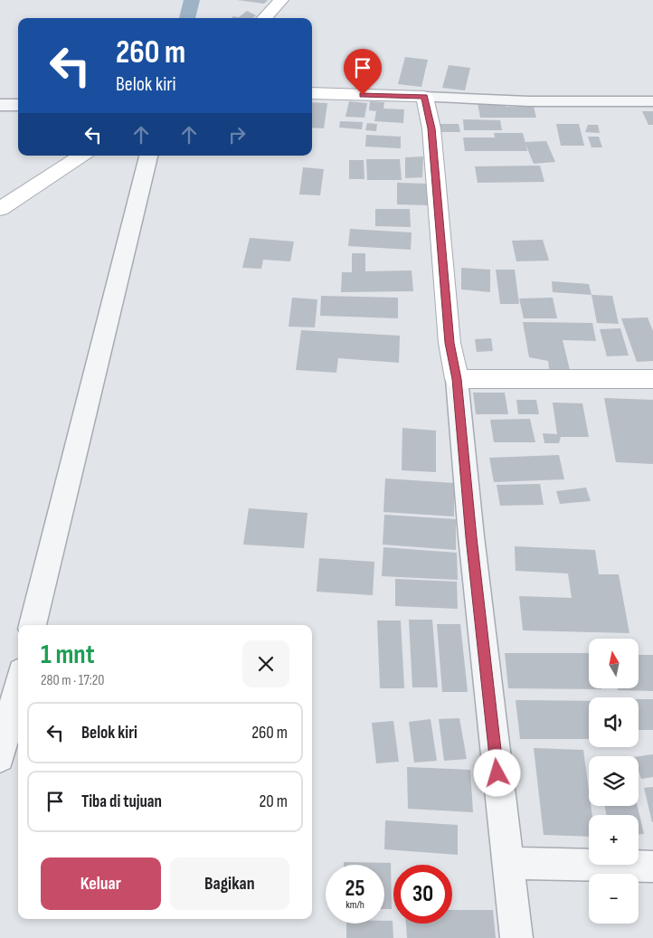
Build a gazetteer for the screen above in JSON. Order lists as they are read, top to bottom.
{
  "north": "top",
  "page": {
    "turn": ["260 m", "Belok kiri"],
    "heading": ["1 mnt", "280 m · 17:20"],
    "map_buttons": ["+", "−"],
    "list": [
      {
        "name": "Belok kiri",
        "value": "260 m"
      },
      {
        "name": "Tiba di tujuan",
        "value": "20 m"
      }
    ],
    "buttons": ["Keluar", "Bagikan"],
    "speed": "25 km/h",
    "limit": "30"
  }
}
